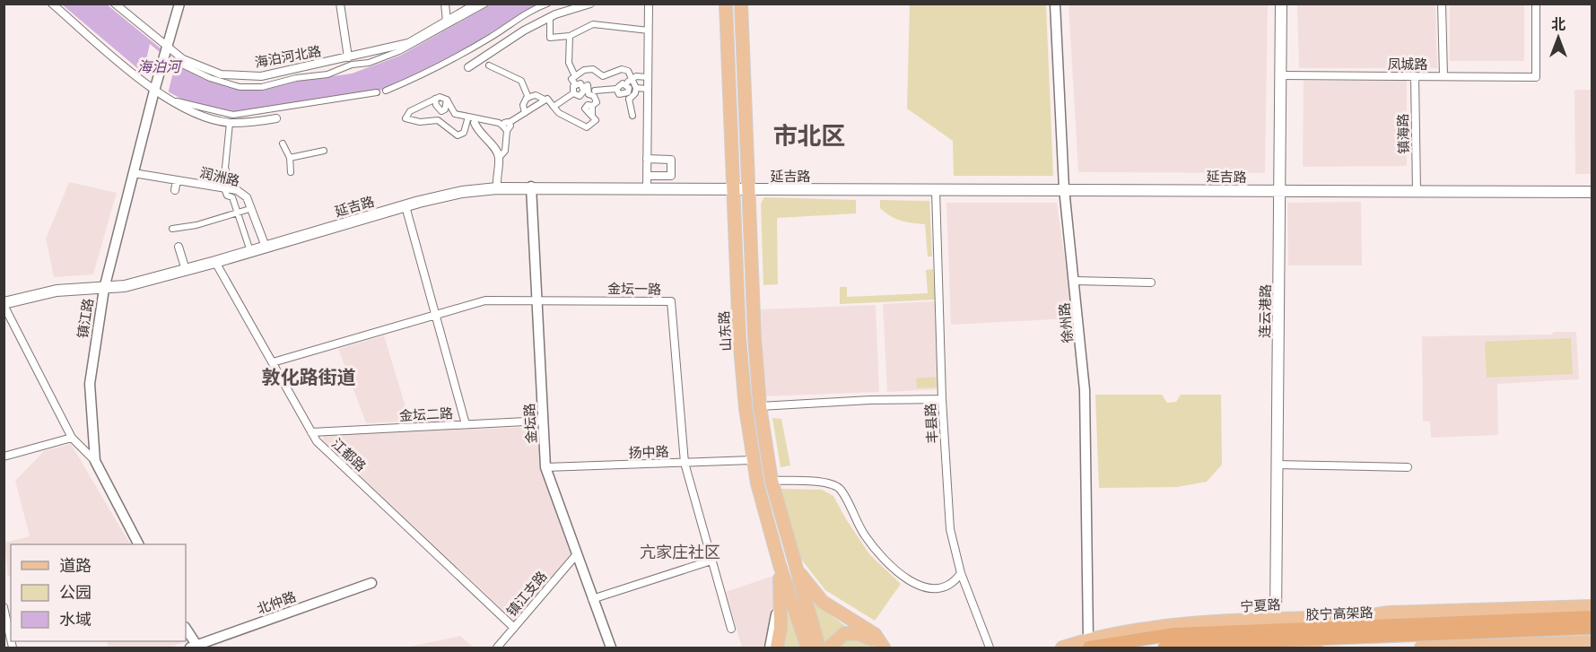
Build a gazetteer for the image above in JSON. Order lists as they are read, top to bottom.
{
  "streets": {
    "highway": ["胶宁高架路"],
    "main road": [
      "延吉路",
      "连云港路",
      "山东路",
      "宁夏路"
    ],
    "street": [
      "海泊河北路",
      "凤城路",
      "镇海路",
      "润洲路",
      "金坛一路",
      "镇江路",
      "徐州路",
      "金坛二路",
      "金坛路",
      "丰县路",
      "扬中路",
      "江都路",
      "镇江支路",
      "北仲路"
    ]
  },
  "crossings": [
    ["海泊河北路", "镇江路"],
    ["凤城路", "镇海路"],
    ["凤城路", "连云港路"],
    ["镇海路", "延吉路"],
    ["延吉路", "润洲路"],
    ["延吉路", "连云港路"],
    ["延吉路", "镇江路"],
    ["延吉路", "徐州路"],
    ["延吉路", "山东路"],
    ["延吉路", "金坛路"],
    ["延吉路", "丰县路"],
    ["延吉路", "江都路"],
    ["润洲路", "镇江路"],
    ["金坛一路", "金坛路"],
    ["金坛一路", "扬中路"],
    ["金坛一路", "江都路"],
    ["连云港路", "宁夏路"],
    ["徐州路", "宁夏路"],
    ["徐州路", "胶宁高架路"],
    ["山东路", "扬中路"],
    ["金坛二路", "金坛路"],
    ["金坛二路", "江都路"],
    ["金坛路", "扬中路"],
    ["金坛路", "镇江支路"],
    ["江都路", "镇江支路"],
    ["宁夏路", "胶宁高架路"]
  ],
  "districts": ["市北区", "敦化路街道", "亢家庄社区"],
  "water": ["海泊河"],
  "legend": ["道路", "公园", "水域"],
  "north": "top"
}
